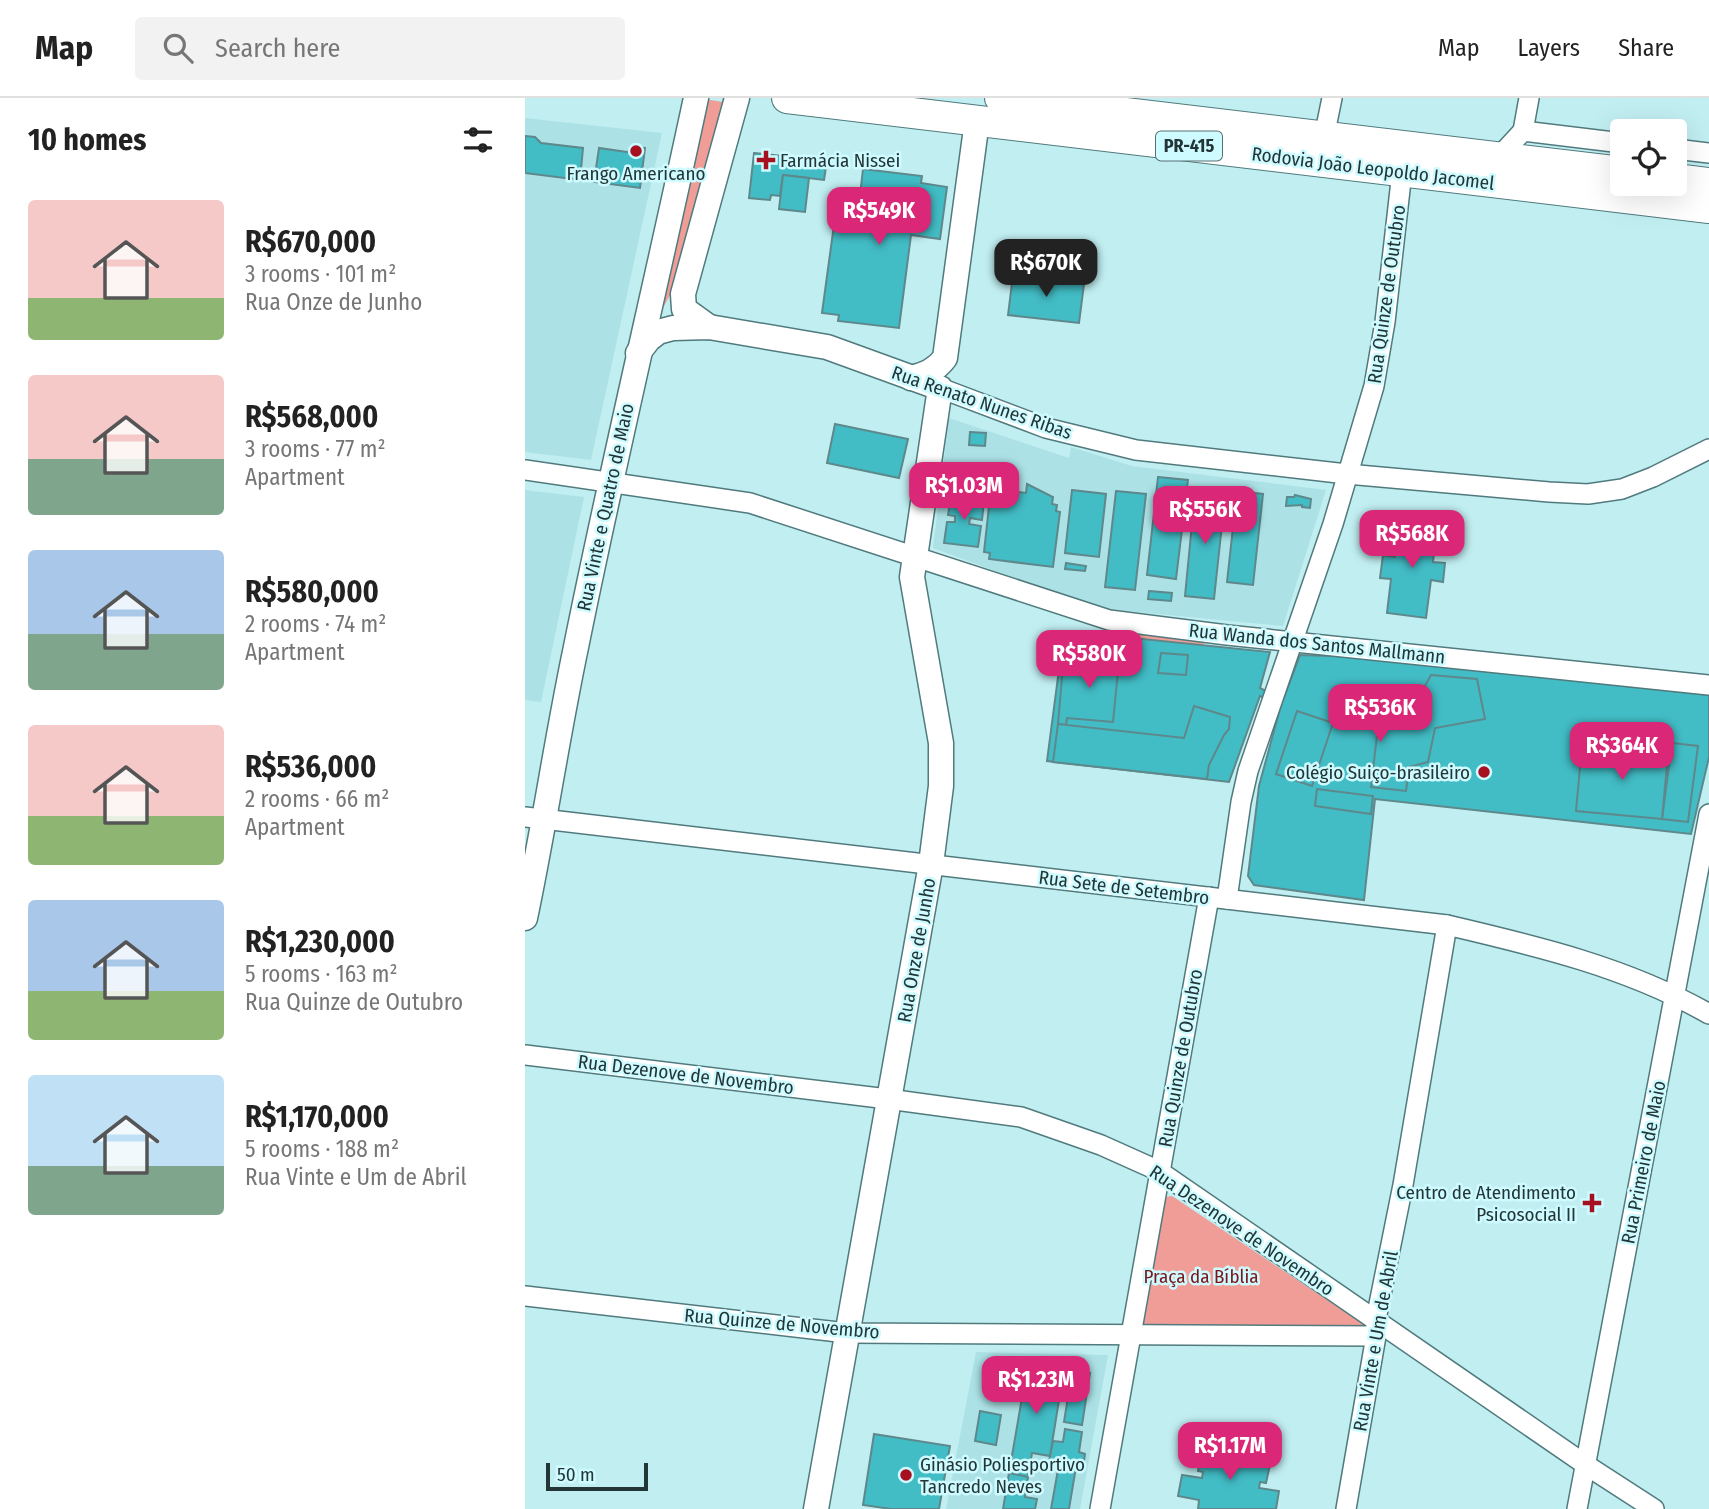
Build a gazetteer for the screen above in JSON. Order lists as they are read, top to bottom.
{
  "streets": {
    "highway": ["PR-415", "Rodovia João Leopoldo Jacomel"],
    "main road": ["Rua Renato Nunes Ribas", "Rua Vinte e Quatro de Maio", "Rua Onze de Junho"],
    "street": [
      "Rua Quinze de Outubro",
      "Rua Wanda dos Santos Mallmann",
      "Rua Sete de Setembro",
      "Rua Dezenove de Novembro",
      "Rua Primeiro de Maio",
      "Rua Quinze de Novembro",
      "Rua Vinte e Um de Abril"
    ]
  },
  "crossings": [
    ["Rodovia João Leopoldo Jacomel", "Rua Quinze de Outubro"],
    ["Rua Quinze de Outubro", "Rua Renato Nunes Ribas"],
    ["Rua Quinze de Outubro", "Rua Wanda dos Santos Mallmann"],
    ["Rua Quinze de Outubro", "Rua Sete de Setembro"],
    ["Rua Quinze de Outubro", "Rua Dezenove de Novembro"],
    ["Rua Quinze de Outubro", "Rua Quinze de Novembro"],
    ["Rua Renato Nunes Ribas", "Rua Vinte e Quatro de Maio"],
    ["Rua Renato Nunes Ribas", "Rua Onze de Junho"],
    ["Rua Vinte e Quatro de Maio", "Rua Wanda dos Santos Mallmann"],
    ["Rua Vinte e Quatro de Maio", "Rua Sete de Setembro"],
    ["Rua Wanda dos Santos Mallmann", "Rua Onze de Junho"],
    ["Rua Sete de Setembro", "Rua Onze de Junho"],
    ["Rua Sete de Setembro", "Rua Primeiro de Maio"],
    ["Rua Sete de Setembro", "Rua Vinte e Um de Abril"],
    ["Rua Onze de Junho", "Rua Dezenove de Novembro"],
    ["Rua Onze de Junho", "Rua Quinze de Novembro"],
    ["Rua Dezenove de Novembro", "Rua Primeiro de Maio"],
    ["Rua Dezenove de Novembro", "Rua Quinze de Novembro"],
    ["Rua Dezenove de Novembro", "Rua Vinte e Um de Abril"],
    ["Rua Quinze de Novembro", "Rua Vinte e Um de Abril"]
  ],
  "parks": ["Praça da Bíblia"],
  "places": {
    "other": ["Frango Americano", "Colégio Suiço-brasileiro", "Ginásio Poliesportivo Tancredo Neves"],
    "health": ["Farmácia Nissei", "Centro de Atendimento Psicosocial II"]
  },
  "scale_bar": "50 m",
  "page": {
    "header": "Map",
    "search": "Search here",
    "nav": ["Map", "Layers", "Share"],
    "heading": "10 homes",
    "list": [
      {
        "name": "R$670,000",
        "note": "3 rooms · 101 m² · Rua Onze de Junho"
      },
      {
        "name": "R$568,000",
        "note": "3 rooms · 77 m² · Apartment"
      },
      {
        "name": "R$580,000",
        "note": "2 rooms · 74 m² · Apartment"
      },
      {
        "name": "R$536,000",
        "note": "2 rooms · 66 m² · Apartment"
      },
      {
        "name": "R$1,230,000",
        "note": "5 rooms · 163 m² · Rua Quinze de Outubro"
      },
      {
        "name": "R$1,170,000",
        "note": "5 rooms · 188 m² · Rua Vinte e Um de Abril"
      }
    ],
    "price": [
      "R$549K",
      "R$670K",
      "R$1.03M",
      "R$556K",
      "R$568K",
      "R$580K",
      "R$536K",
      "R$364K",
      "R$1.23M",
      "R$1.17M"
    ],
    "scale": "50 m"
  }
}
